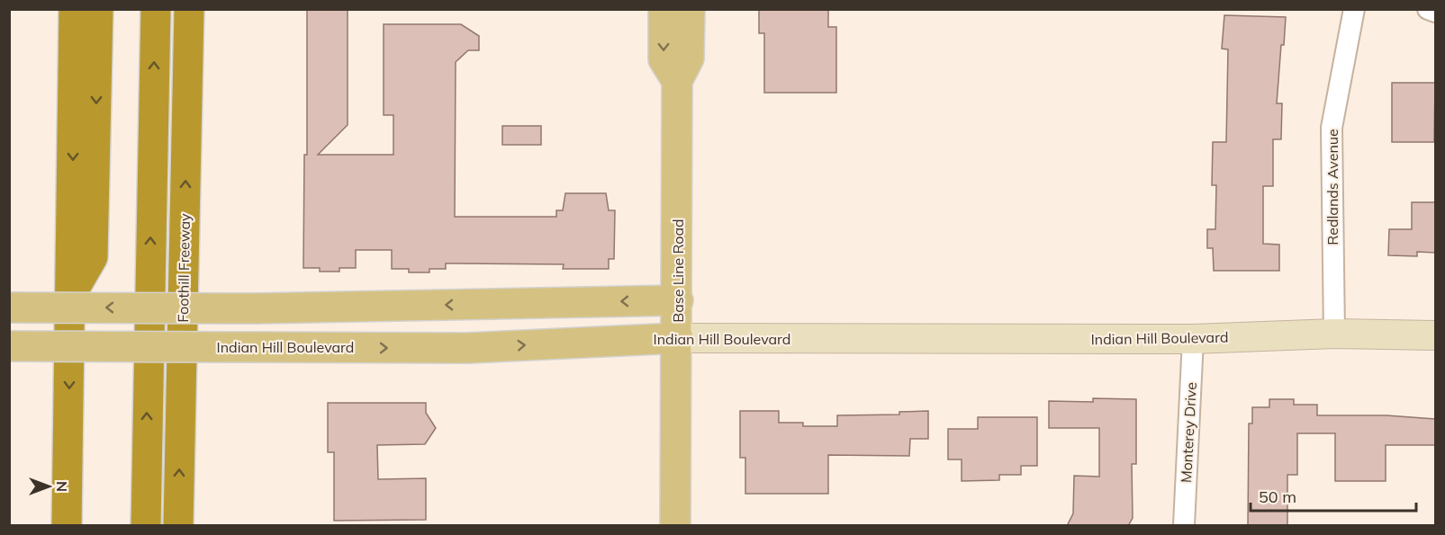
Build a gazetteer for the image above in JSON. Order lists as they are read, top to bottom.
{
  "streets": {
    "highway": ["Foothill Freeway"],
    "main road": ["Base Line Road", "Indian Hill Boulevard"],
    "street": ["Redlands Avenue", "Monterey Drive"]
  },
  "crossings": [
    ["Redlands Avenue", "Indian Hill Boulevard"],
    ["Base Line Road", "Indian Hill Boulevard"],
    ["Indian Hill Boulevard", "Monterey Drive"]
  ],
  "one_way": ["Indian Hill Boulevard"],
  "scale_bar": "50 m",
  "north": "right"
}
